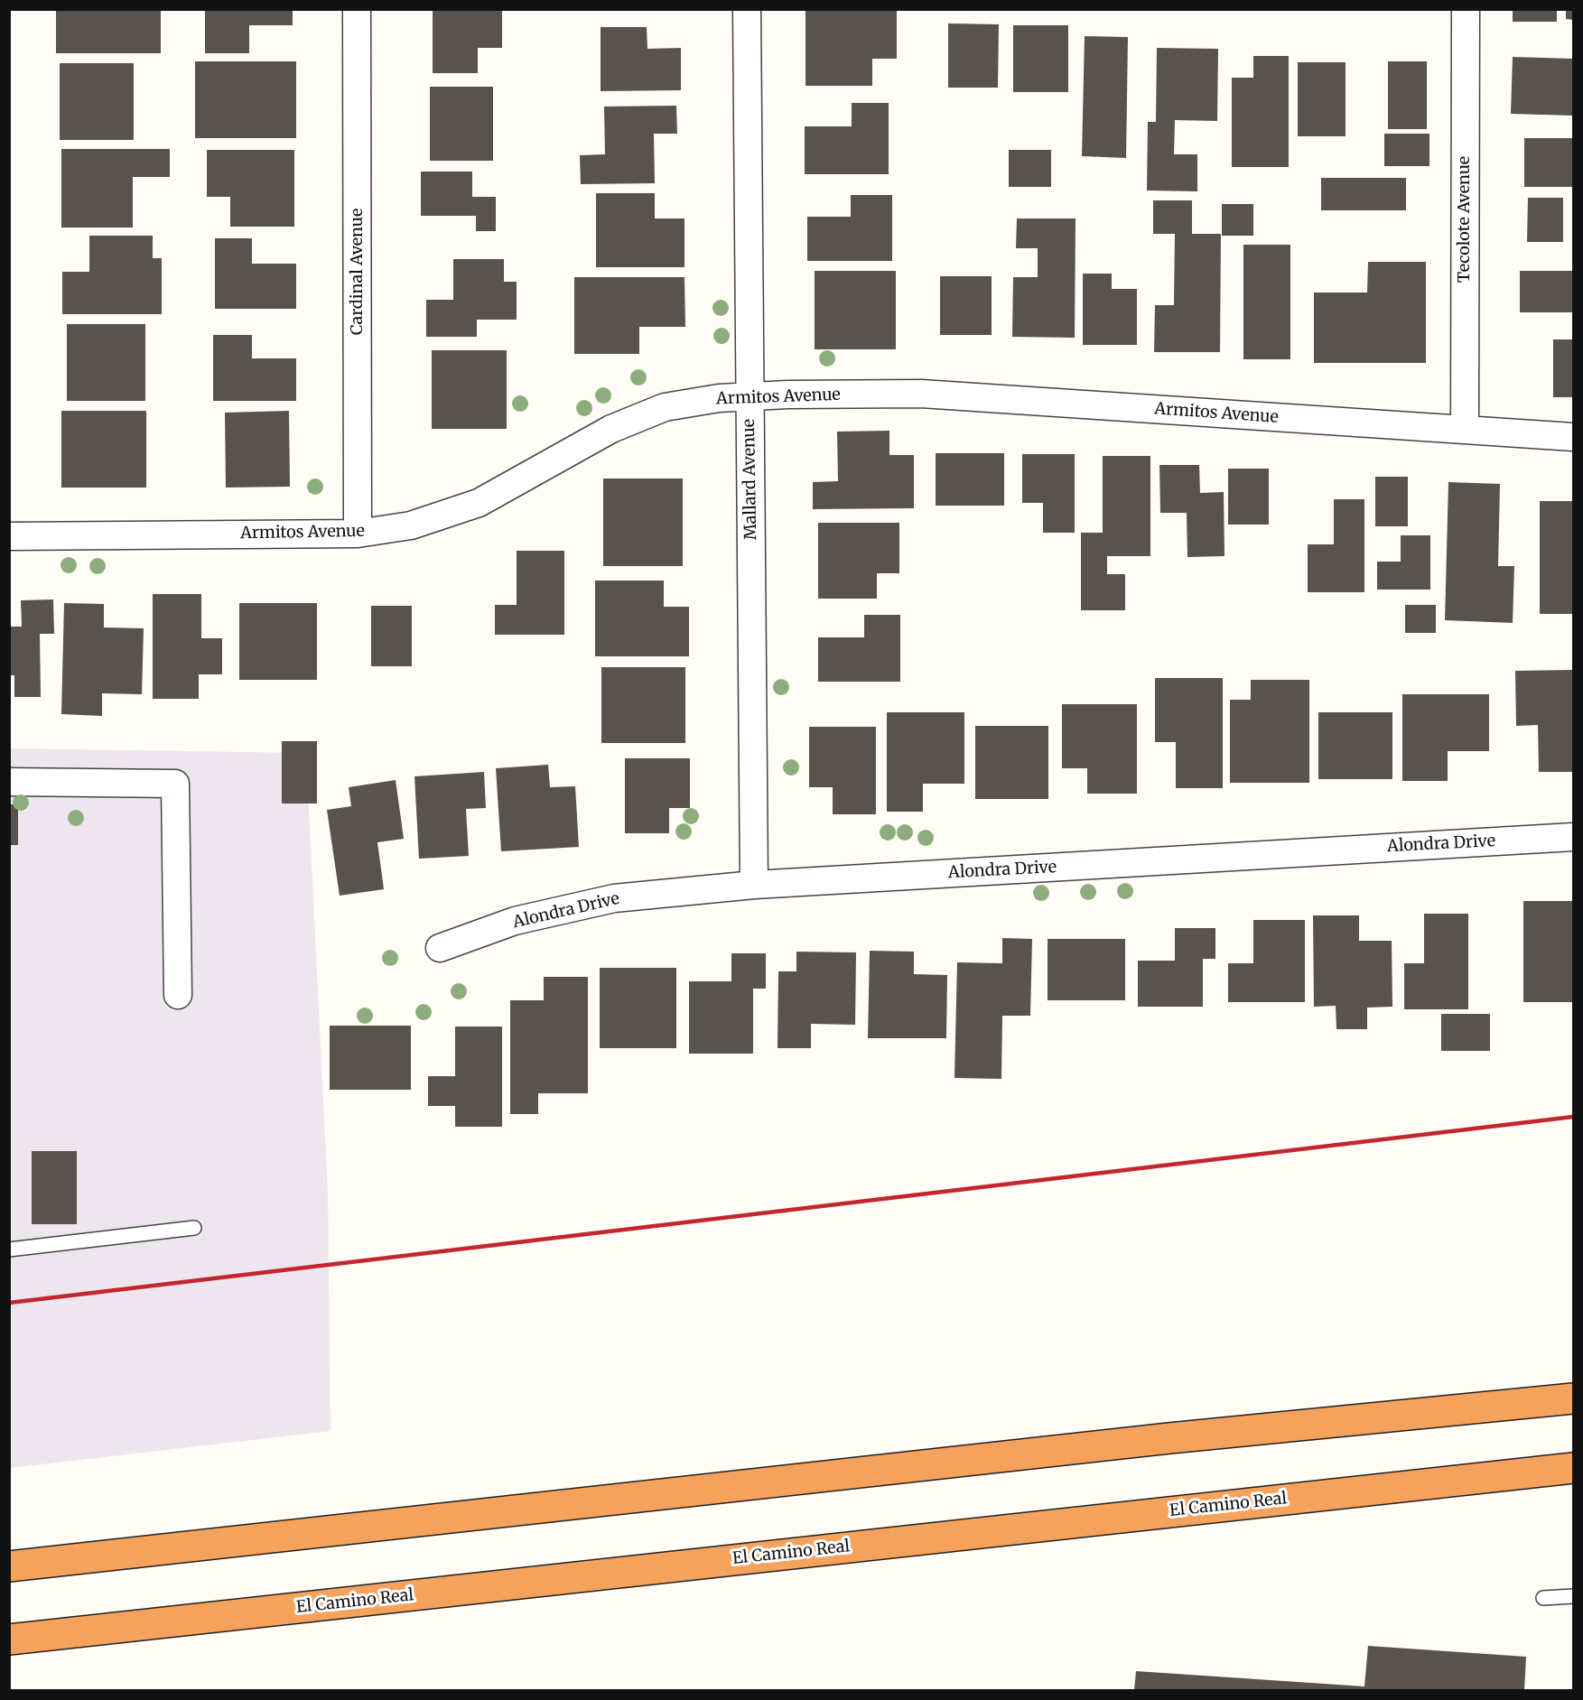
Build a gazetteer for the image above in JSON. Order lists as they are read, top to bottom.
{
  "streets": {
    "highway": ["El Camino Real"],
    "street": [
      "Tecolote Avenue",
      "Cardinal Avenue",
      "Armitos Avenue",
      "Mallard Avenue",
      "Alondra Drive"
    ]
  },
  "crossings": [
    ["Tecolote Avenue", "Armitos Avenue"],
    ["Cardinal Avenue", "Armitos Avenue"],
    ["Armitos Avenue", "Mallard Avenue"],
    ["Mallard Avenue", "Alondra Drive"]
  ]
}
